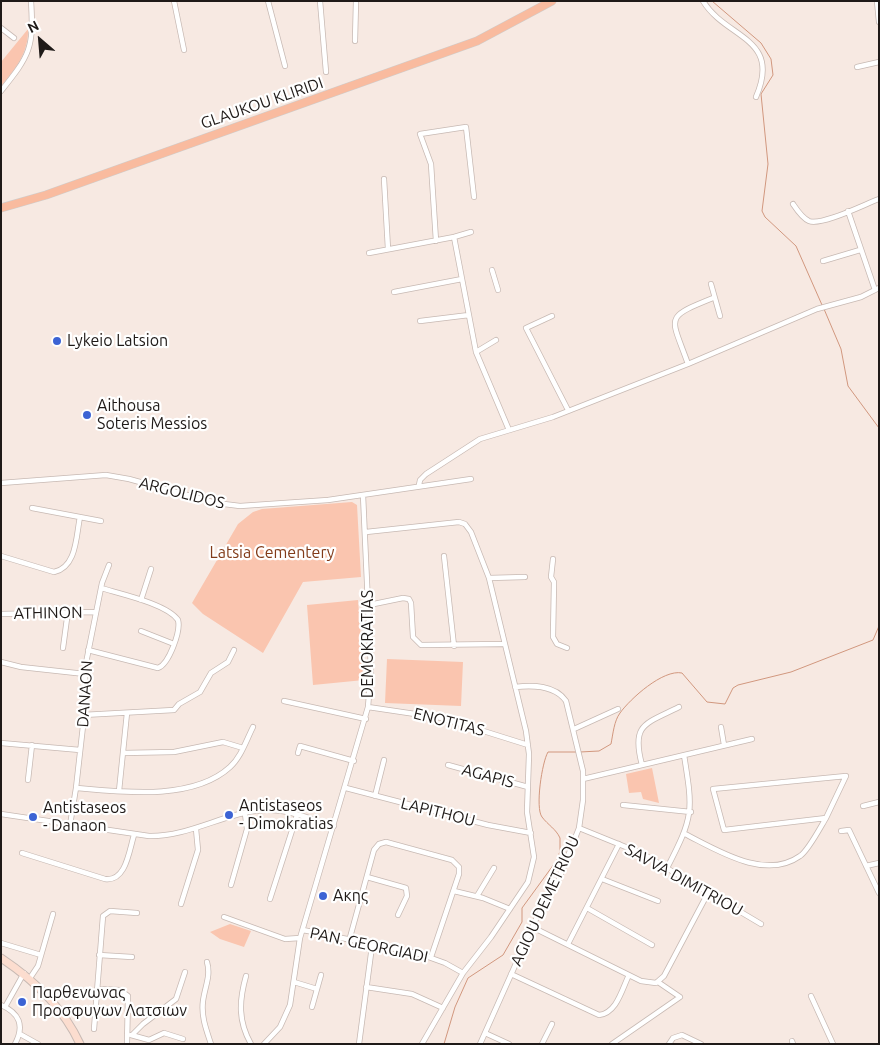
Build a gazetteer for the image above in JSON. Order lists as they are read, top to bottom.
{
  "streets": {
    "main road": ["GLAUKOU KLIRIDI"],
    "street": [
      "ARGOLIDOS",
      "ATHINON",
      "DEMOKRATIAS",
      "DANAON",
      "ENOTITAS",
      "AGAPIS",
      "LAPITHOU",
      "SAVVA DIMITRIOU",
      "AGIOU DEMETRIOU",
      "PAN. GEORGIADI"
    ]
  },
  "crossings": [
    ["ARGOLIDOS", "DEMOKRATIAS"],
    ["ATHINON", "DANAON"],
    ["DEMOKRATIAS", "ENOTITAS"],
    ["DEMOKRATIAS", "LAPITHOU"],
    ["DEMOKRATIAS", "PAN. GEORGIADI"],
    ["SAVVA DIMITRIOU", "AGIOU DEMETRIOU"]
  ],
  "parks": ["Latsia Cementery"],
  "places": [
    "Lykeio Latsion",
    "Aithousa Soteris Messios",
    "Antistaseos - Dimokratias",
    "Antistaseos - Danaon",
    "Ακης",
    "Παρθενωνας Προσφυγων Λατσιων"
  ],
  "north": "top left"
}
